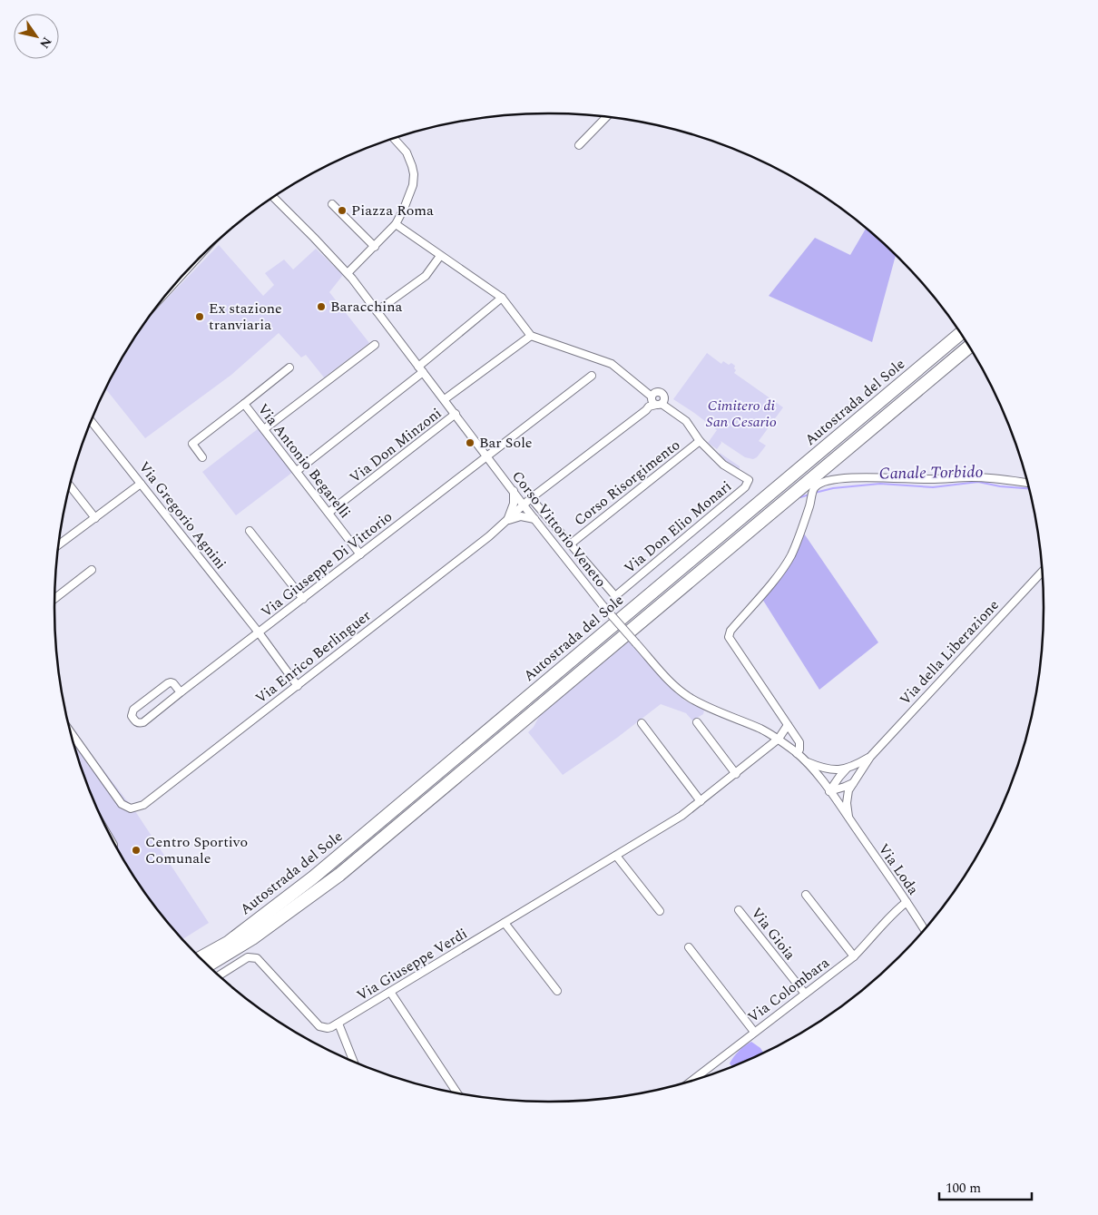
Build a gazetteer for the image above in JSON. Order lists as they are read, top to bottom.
{
  "streets": {
    "highway": ["Autostrada del Sole"],
    "street": [
      "Via Don Minzoni",
      "Via Antonio Begarelli",
      "Corso Risorgimento",
      "Via Gregorio Agnini",
      "Via Don Elio Monari",
      "Corso Vittorio Veneto",
      "Via Giuseppe Di Vittorio",
      "Via della Liberazione",
      "Via Enrico Berlinguer",
      "Via Loda",
      "Via Gioia",
      "Via Giuseppe Verdi",
      "Via Colombara"
    ]
  },
  "crossings": [
    ["Via Don Minzoni", "Via Antonio Begarelli"],
    ["Via Don Minzoni", "Corso Vittorio Veneto"],
    ["Via Antonio Begarelli", "Via Giuseppe Di Vittorio"],
    ["Corso Risorgimento", "Via Don Elio Monari"],
    ["Via Gregorio Agnini", "Via Giuseppe Di Vittorio"],
    ["Via Gregorio Agnini", "Via Enrico Berlinguer"],
    ["Via Don Elio Monari", "Via Enrico Berlinguer"],
    ["Corso Vittorio Veneto", "Via Giuseppe Di Vittorio"],
    ["Corso Vittorio Veneto", "Via della Liberazione"],
    ["Corso Vittorio Veneto", "Via Enrico Berlinguer"],
    ["Corso Vittorio Veneto", "Via Loda"],
    ["Corso Vittorio Veneto", "Via Giuseppe Verdi"],
    ["Via della Liberazione", "Via Loda"],
    ["Via Loda", "Via Colombara"],
    ["Via Gioia", "Via Colombara"]
  ],
  "water": ["Canale Torbido"],
  "parks": ["Cimitero di San Cesario"],
  "places": [
    "Piazza Roma",
    "Baracchina",
    "Ex stazione tranviaria",
    "Bar Sole",
    "Centro Sportivo Comunale"
  ],
  "scale_bar": "100 m",
  "north": "bottom right"
}
